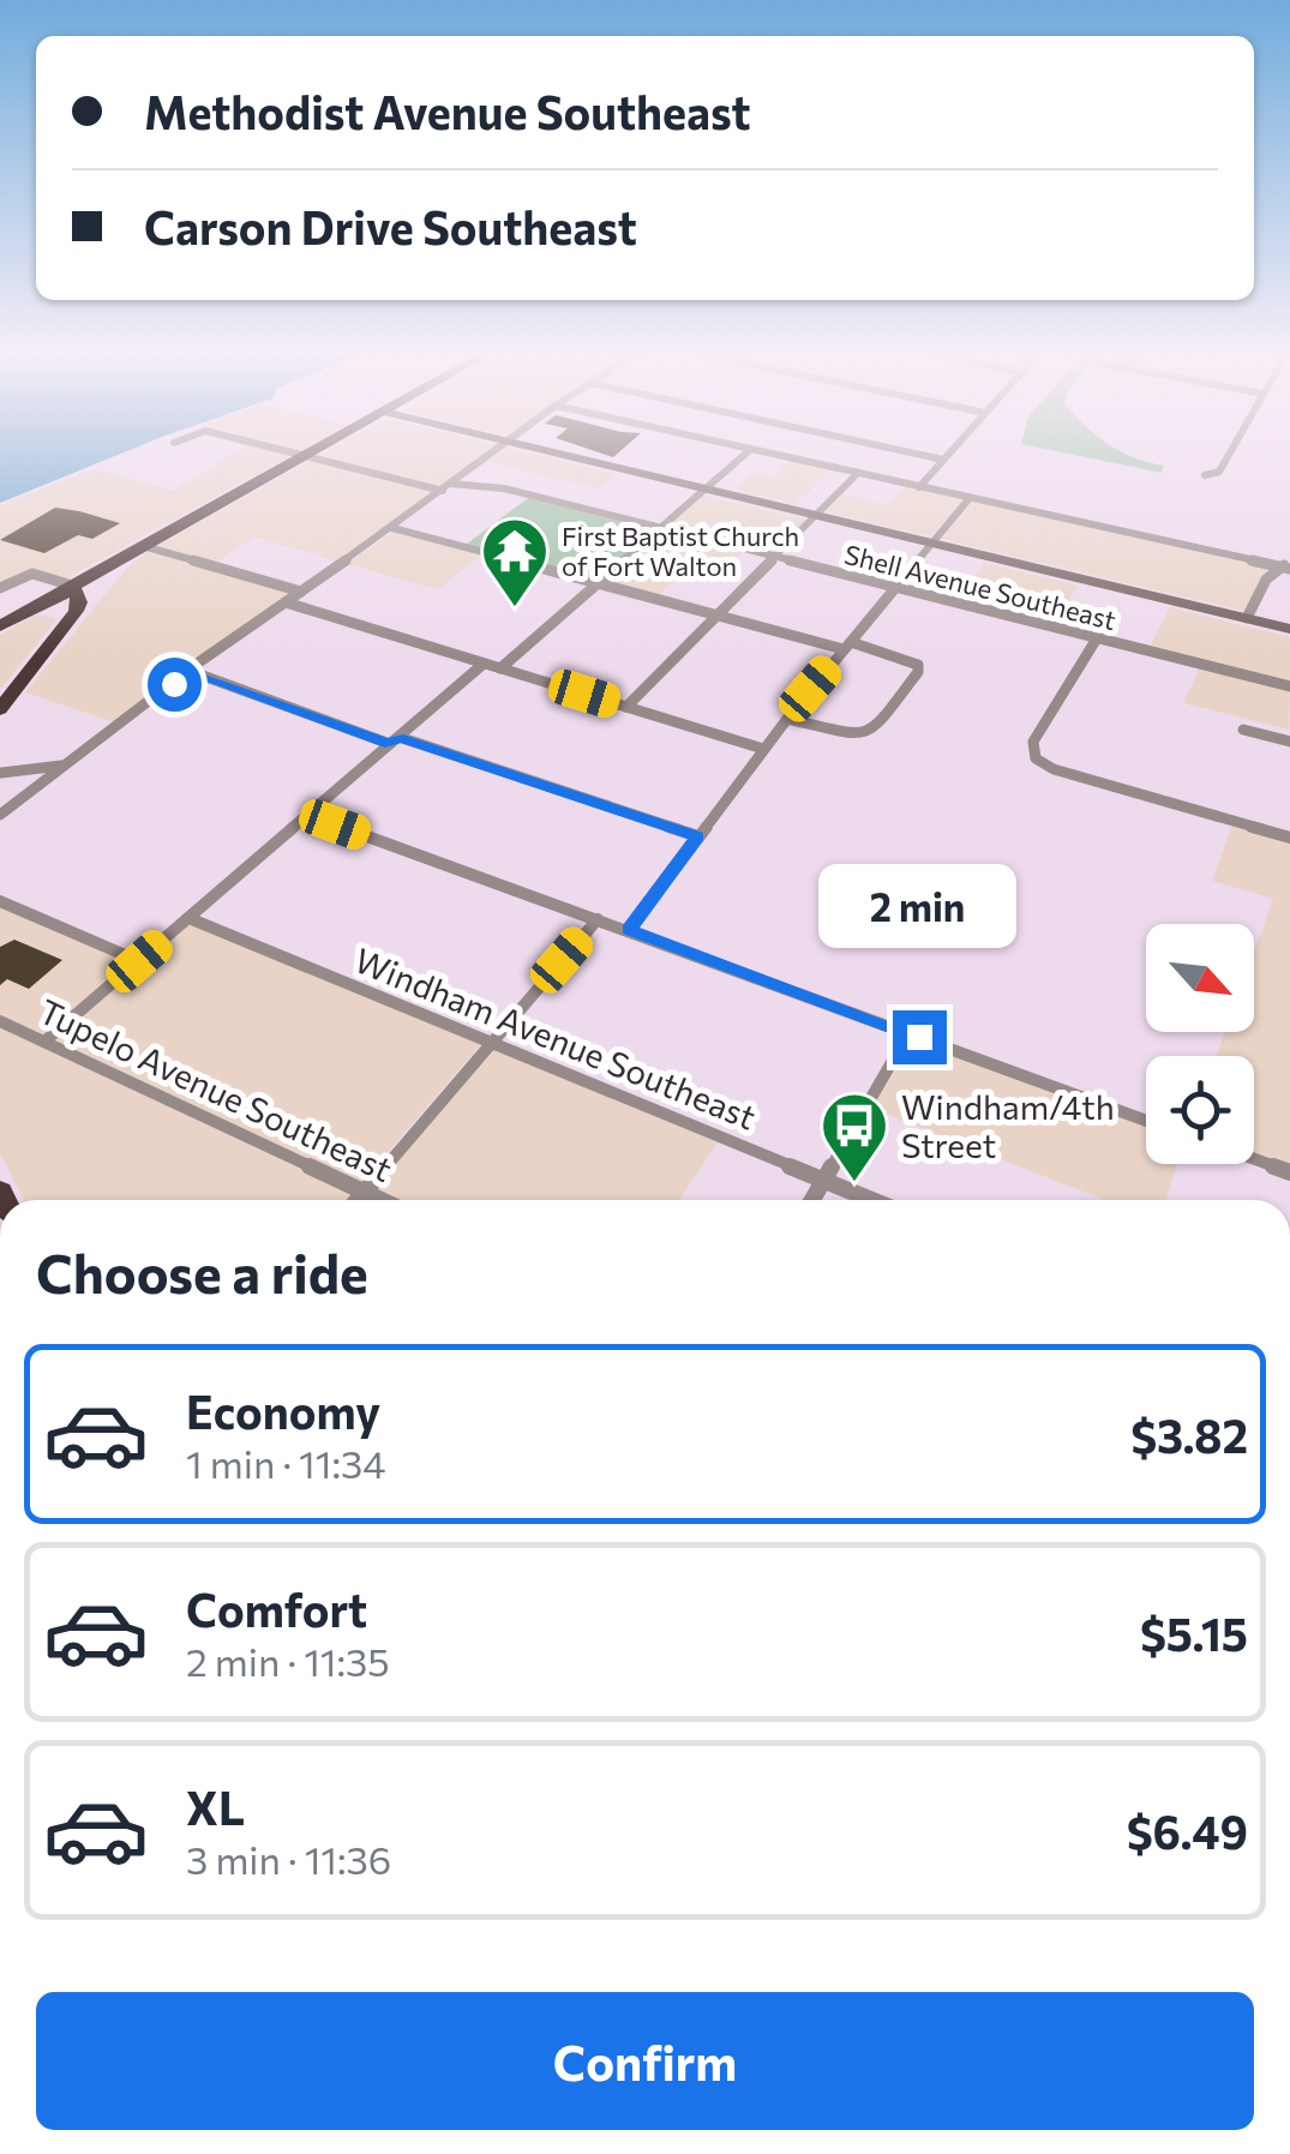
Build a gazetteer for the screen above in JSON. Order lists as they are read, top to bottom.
{
  "streets": {
    "street": ["Shell Avenue Southeast", "Windham Avenue Southeast", "Tupelo Avenue Southeast"]
  },
  "places": {
    "temple": ["First Baptist Church of Fort Walton"],
    "bus stop": ["Windham/4th Street"]
  },
  "north": "bottom right",
  "page": {
    "banner": ["Methodist Avenue Southeast", "Carson Drive Southeast"],
    "bubble": "2 min",
    "heading": "Choose a ride",
    "list": [
      {
        "name": "Economy",
        "note": "1 min · 11:34",
        "value": "$3.82"
      },
      {
        "name": "Comfort",
        "note": "2 min · 11:35",
        "value": "$5.15"
      },
      {
        "name": "XL",
        "note": "3 min · 11:36",
        "value": "$6.49"
      }
    ],
    "buttons": "Confirm"
  }
}
